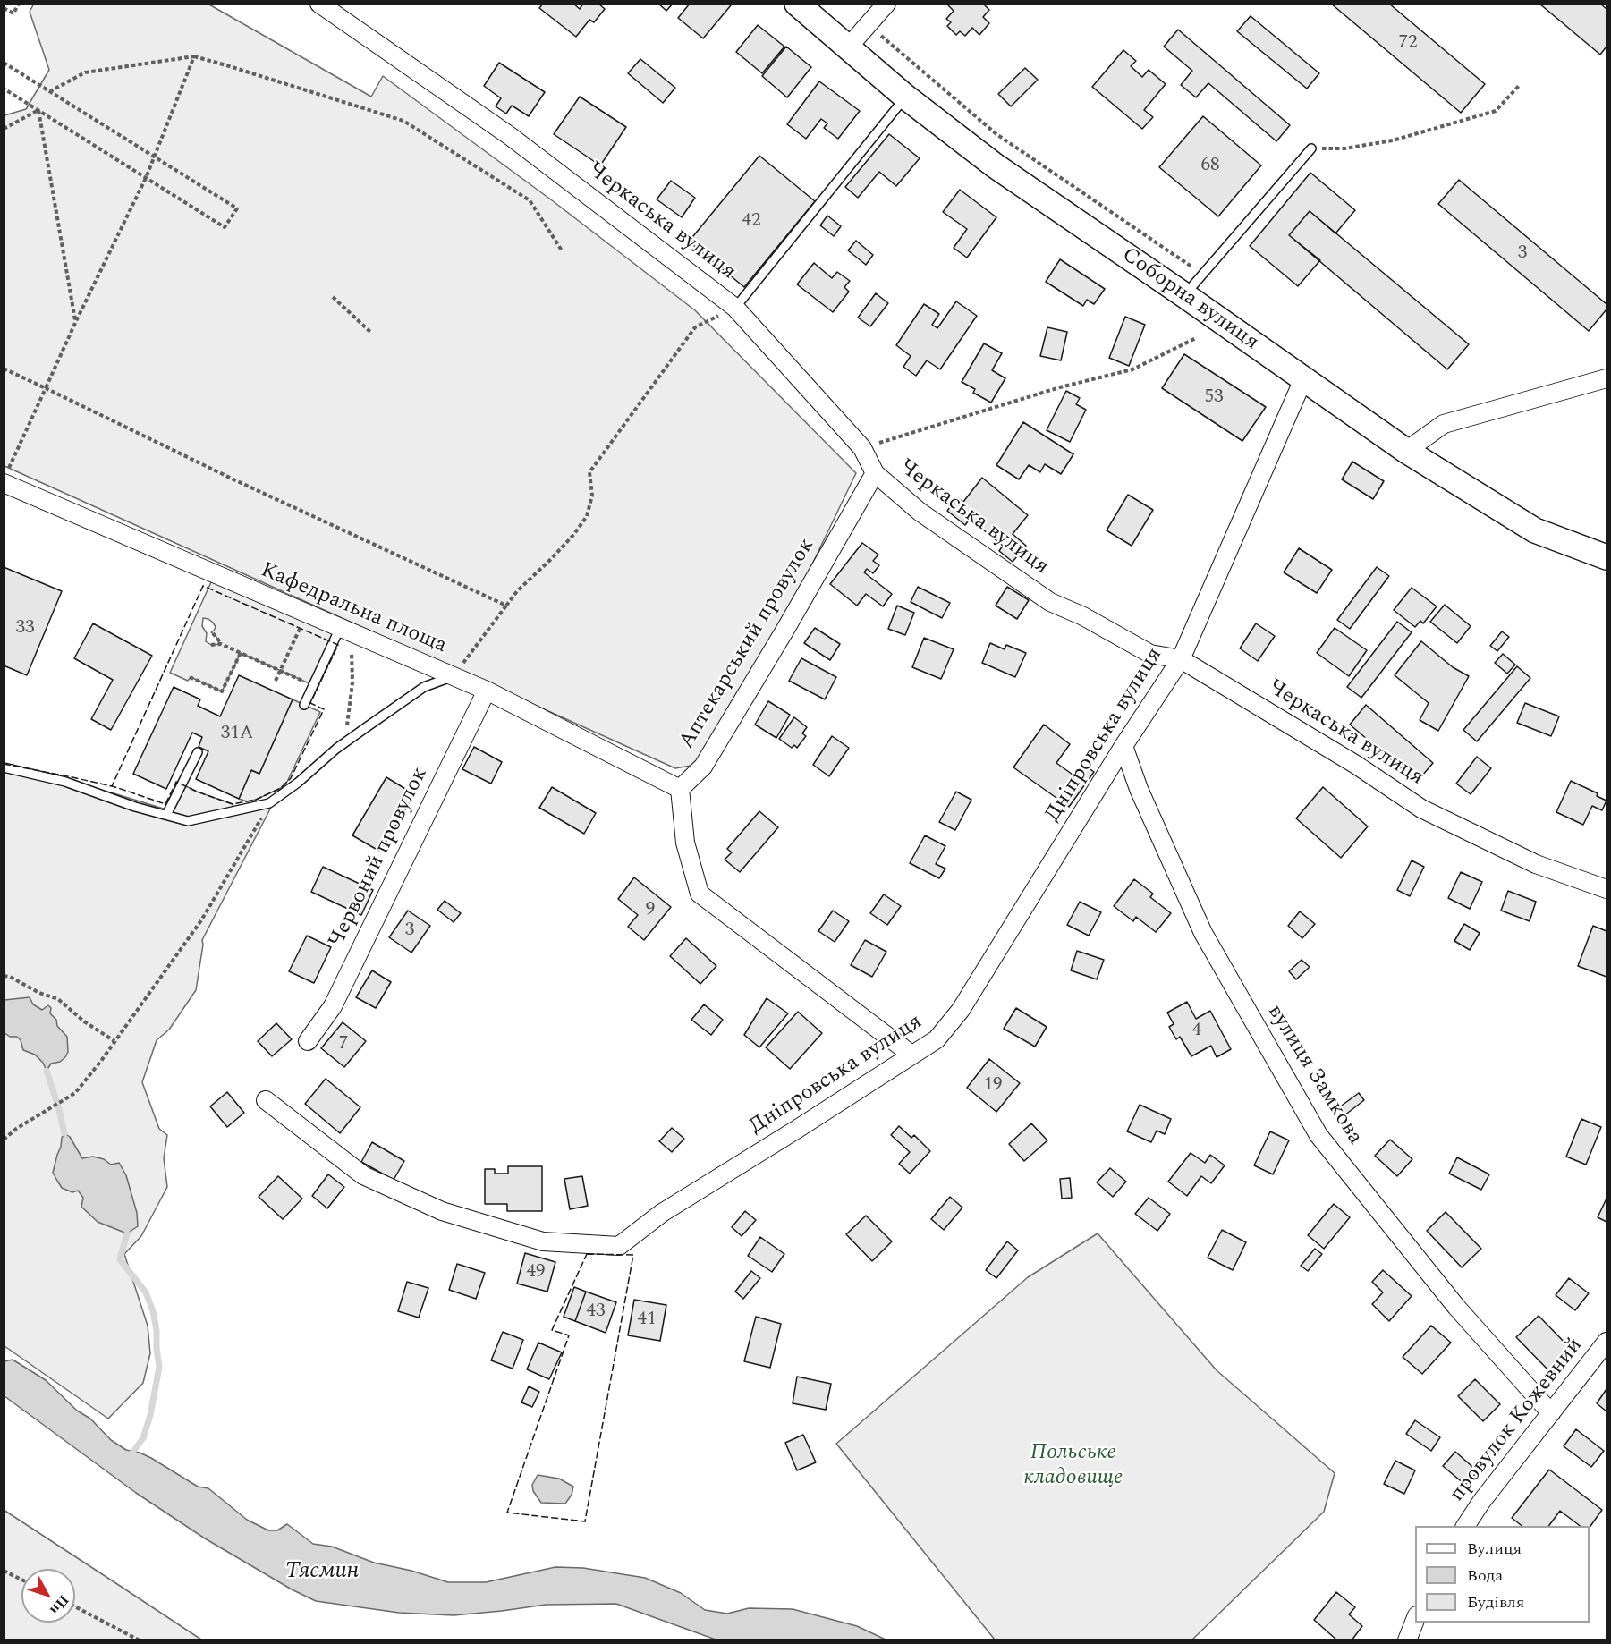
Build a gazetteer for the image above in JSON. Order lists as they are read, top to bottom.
{
  "streets": {
    "main road": ["Соборна вулиця"],
    "street": [
      "Черкаська вулиця",
      "Кафедральна площа",
      "Аптекарський провулок",
      "Дніпровська вулиця",
      "Червоний провулок",
      "вулиця Замкова",
      "провулок Кожевний"
    ]
  },
  "crossings": [
    ["Черкаська вулиця", "Аптекарський провулок"],
    ["Черкаська вулиця", "Дніпровська вулиця"],
    ["Соборна вулиця", "Дніпровська вулиця"],
    ["Кафедральна площа", "Аптекарський провулок"],
    ["Кафедральна площа", "Червоний провулок"],
    ["Дніпровська вулиця", "вулиця Замкова"],
    ["вулиця Замкова", "провулок Кожевний"]
  ],
  "water": ["Тясмин"],
  "parks": ["Польське кладовище"],
  "house_numbers": [
    "72",
    "68",
    "42",
    "3",
    "53",
    "33",
    "31А",
    "9",
    "3",
    "4",
    "7",
    "19",
    "49",
    "43",
    "41"
  ],
  "legend": ["Вулиця", "Вода", "Будівля"],
  "north": "bottom right"
}
